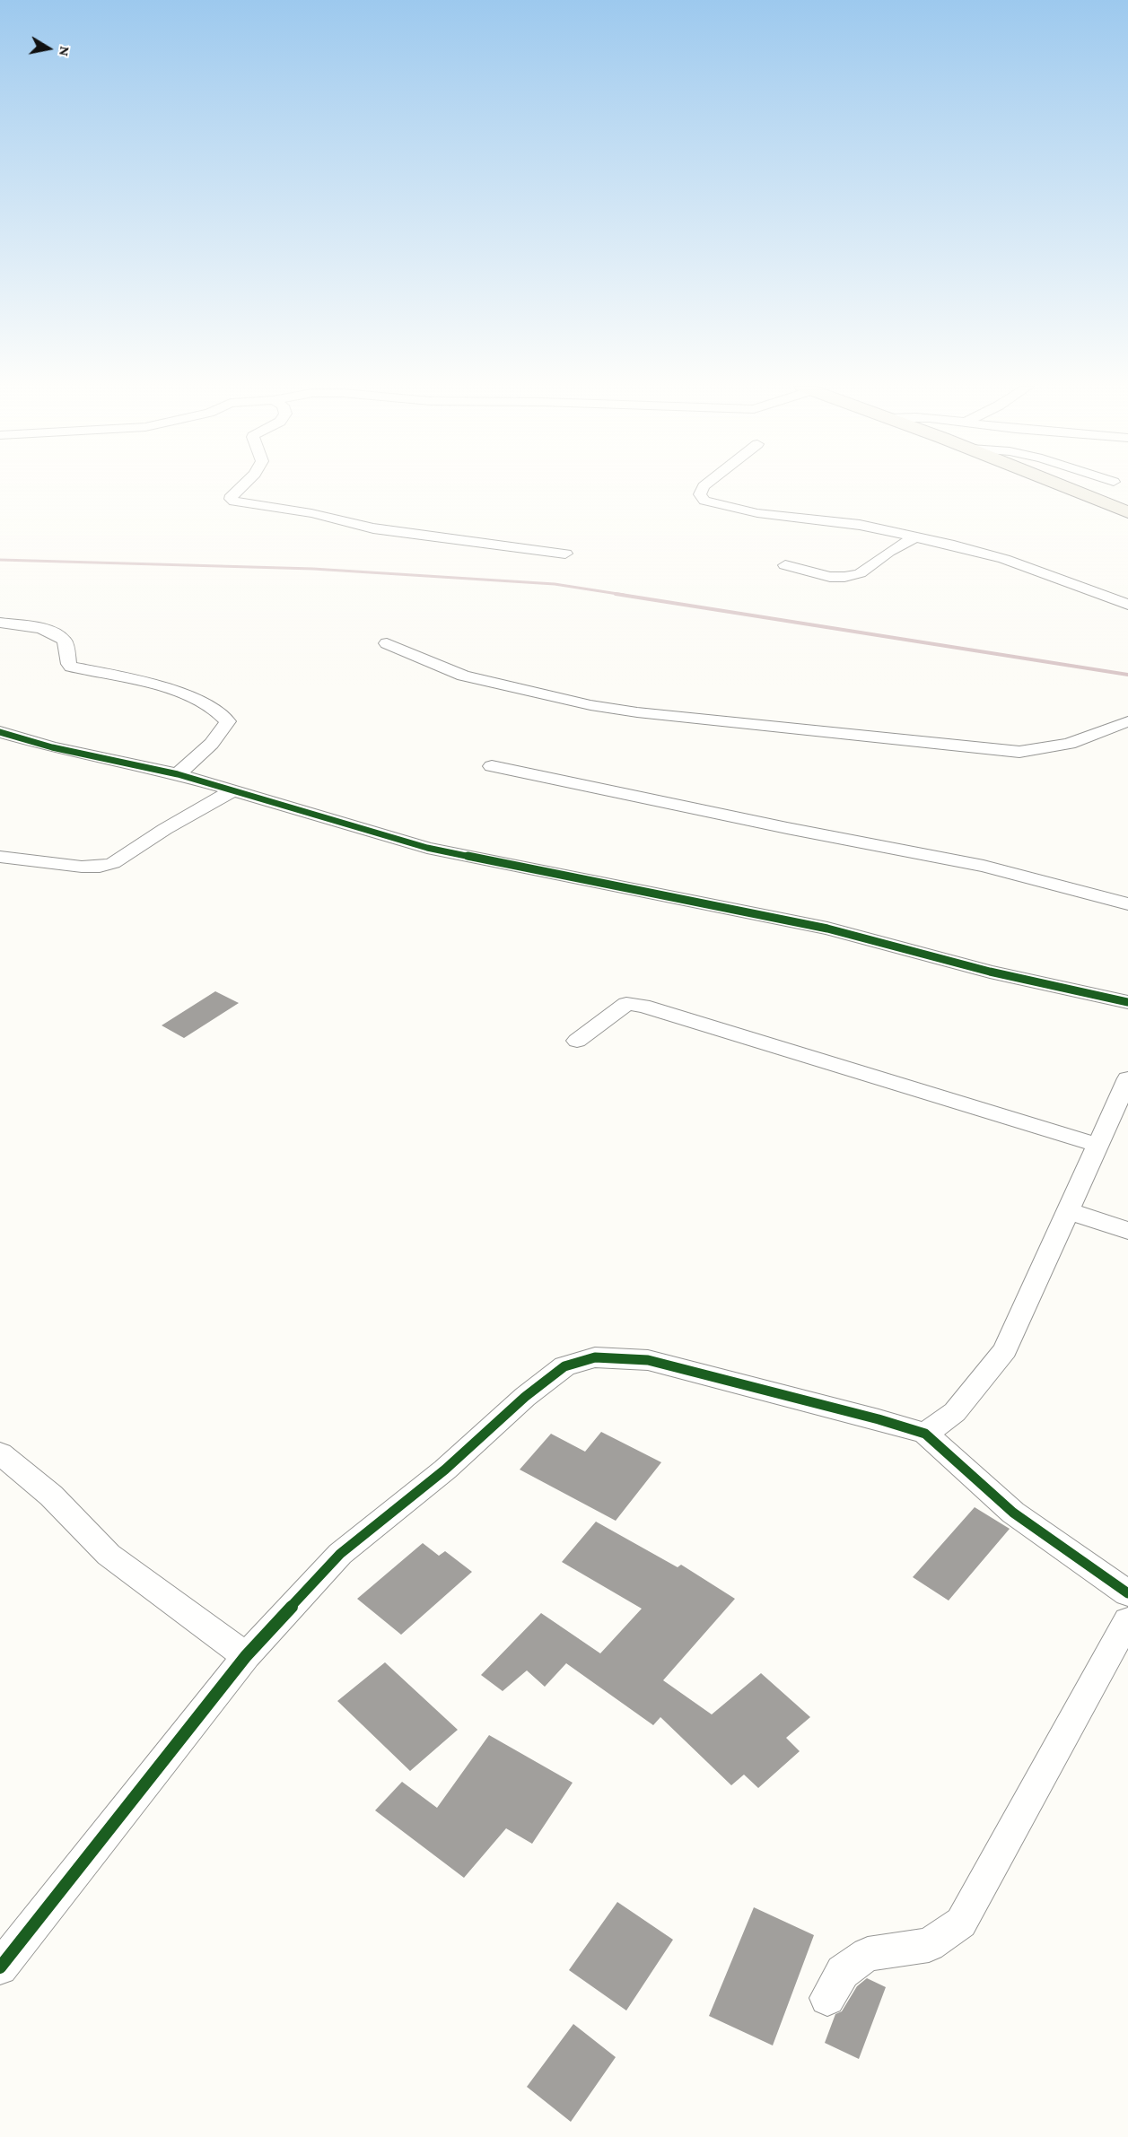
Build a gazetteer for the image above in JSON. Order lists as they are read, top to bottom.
{
  "north": "right"
}
